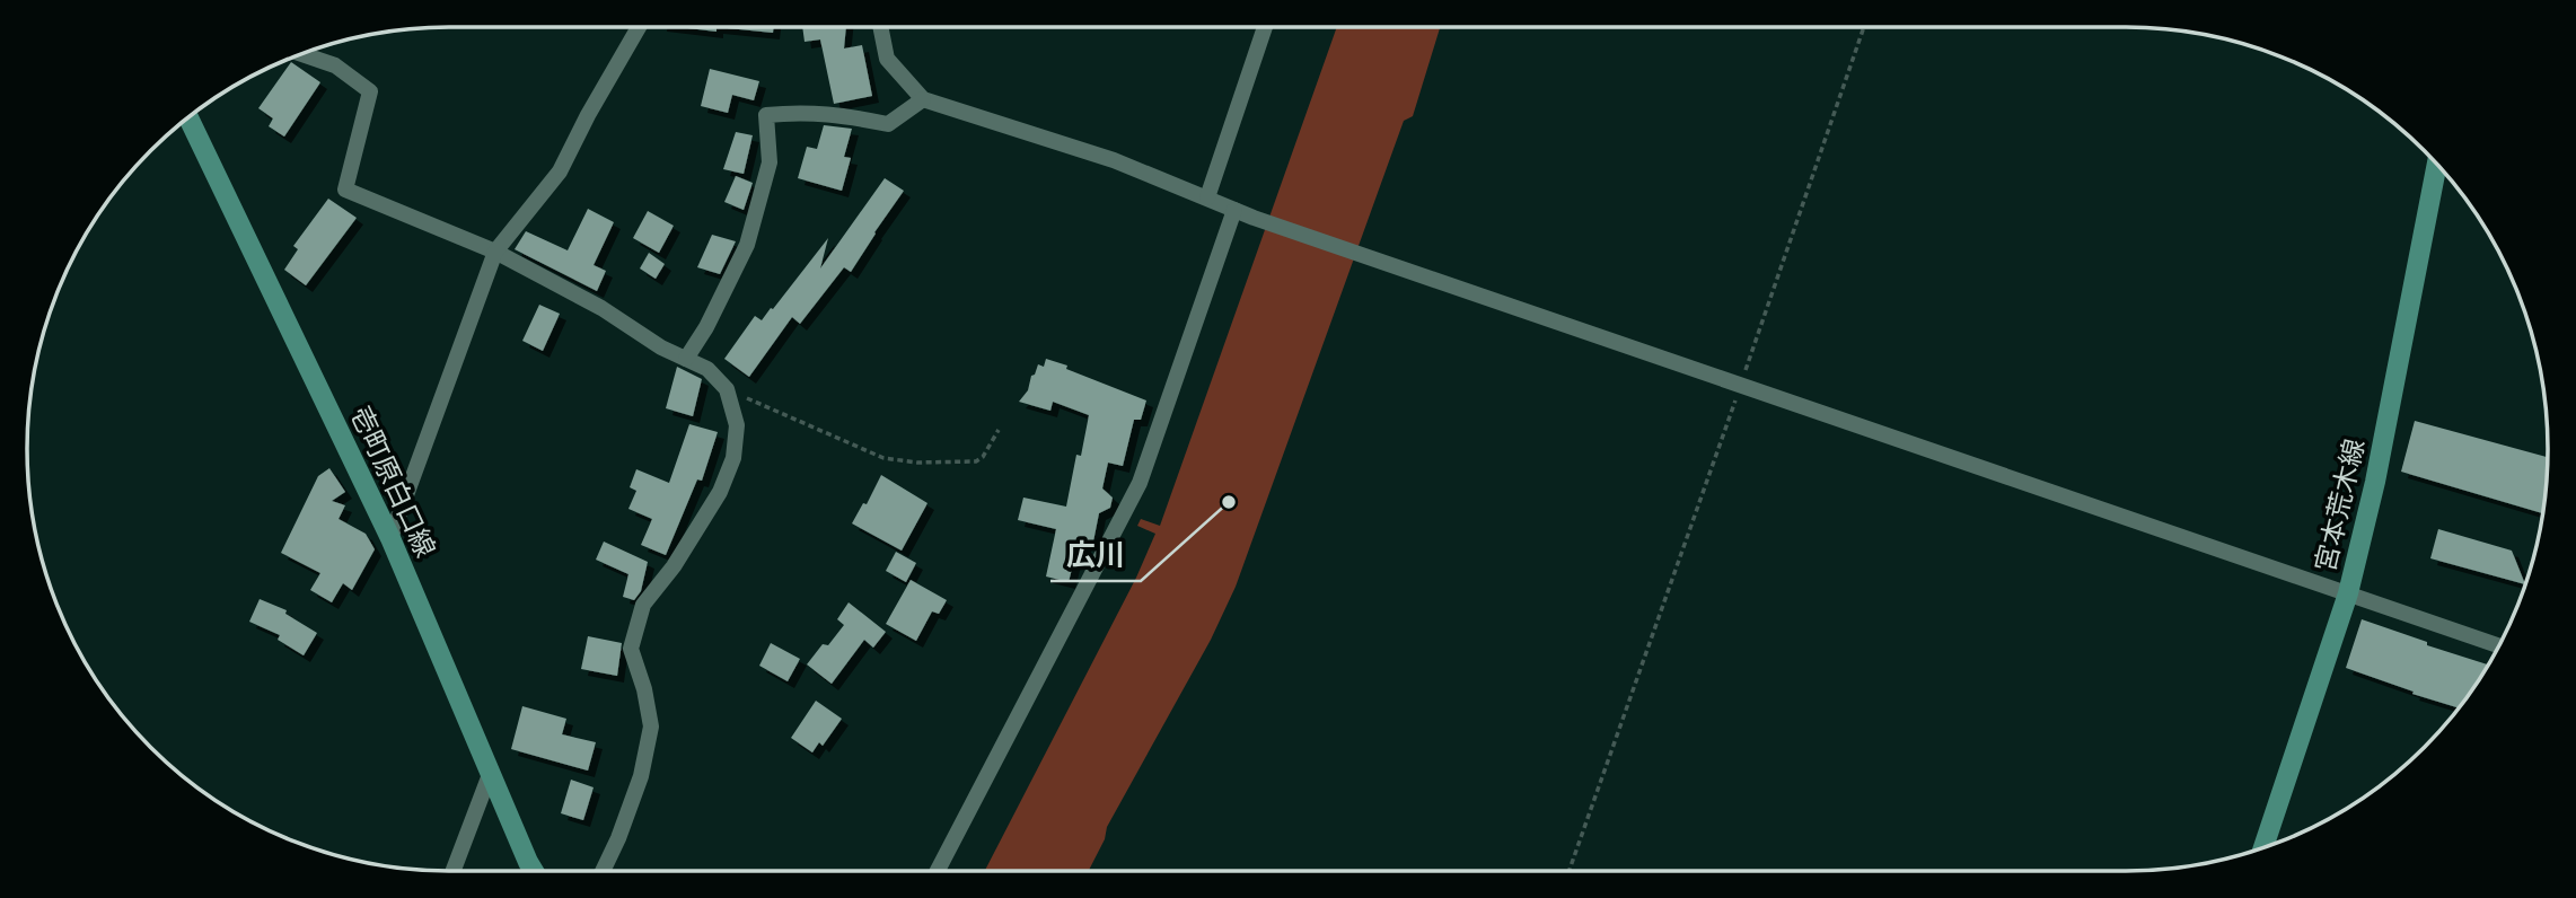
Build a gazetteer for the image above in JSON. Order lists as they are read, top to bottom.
{
  "streets": {
    "main road": ["壱町原白口線", "宮本荒木線"]
  },
  "places": ["広川"]
}
